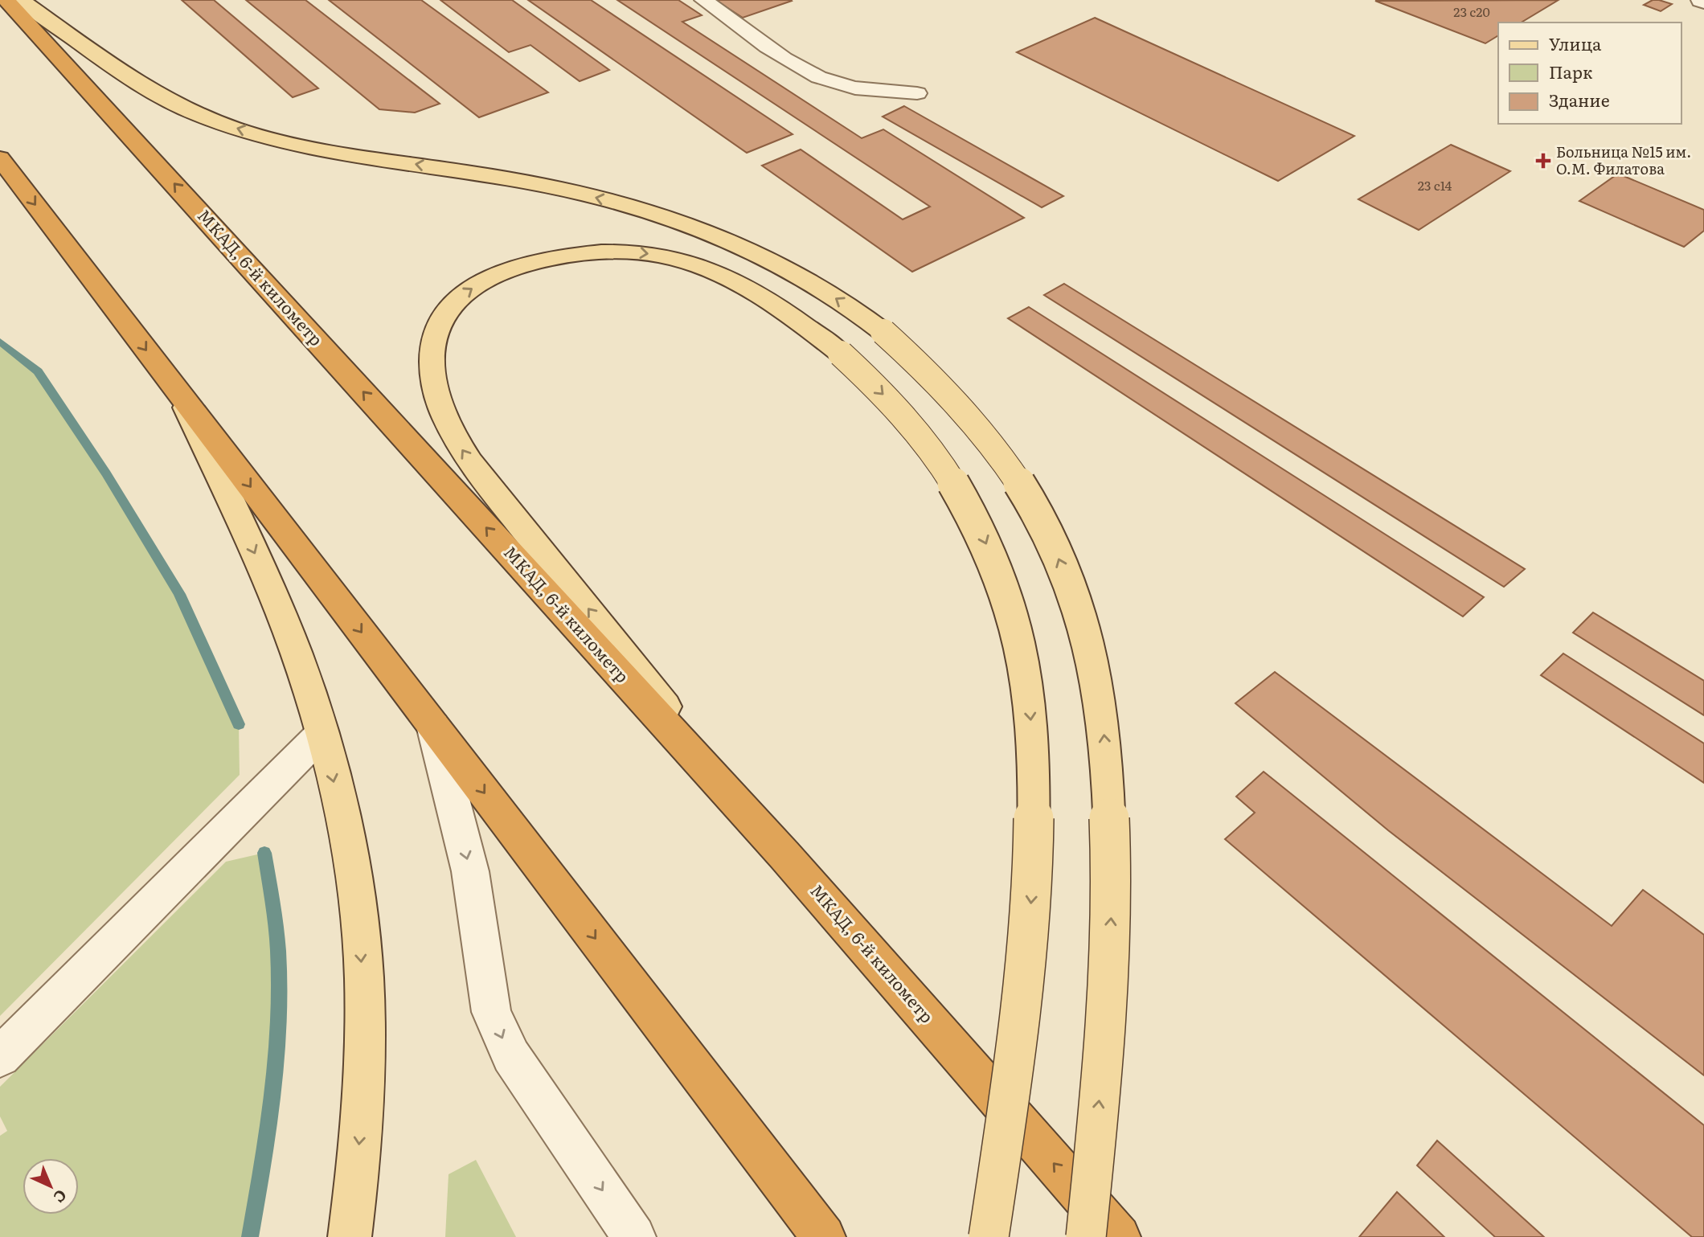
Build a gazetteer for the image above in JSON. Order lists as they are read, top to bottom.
{
  "streets": {
    "highway": ["МКАД, 6-й километр"]
  },
  "places": {
    "health": ["Больница №15 им. О.М. Филатова"]
  },
  "house_numbers": ["23 с20", "23 с14"],
  "legend": ["Улица", "Парк", "Здание"],
  "north": "bottom right"
}
